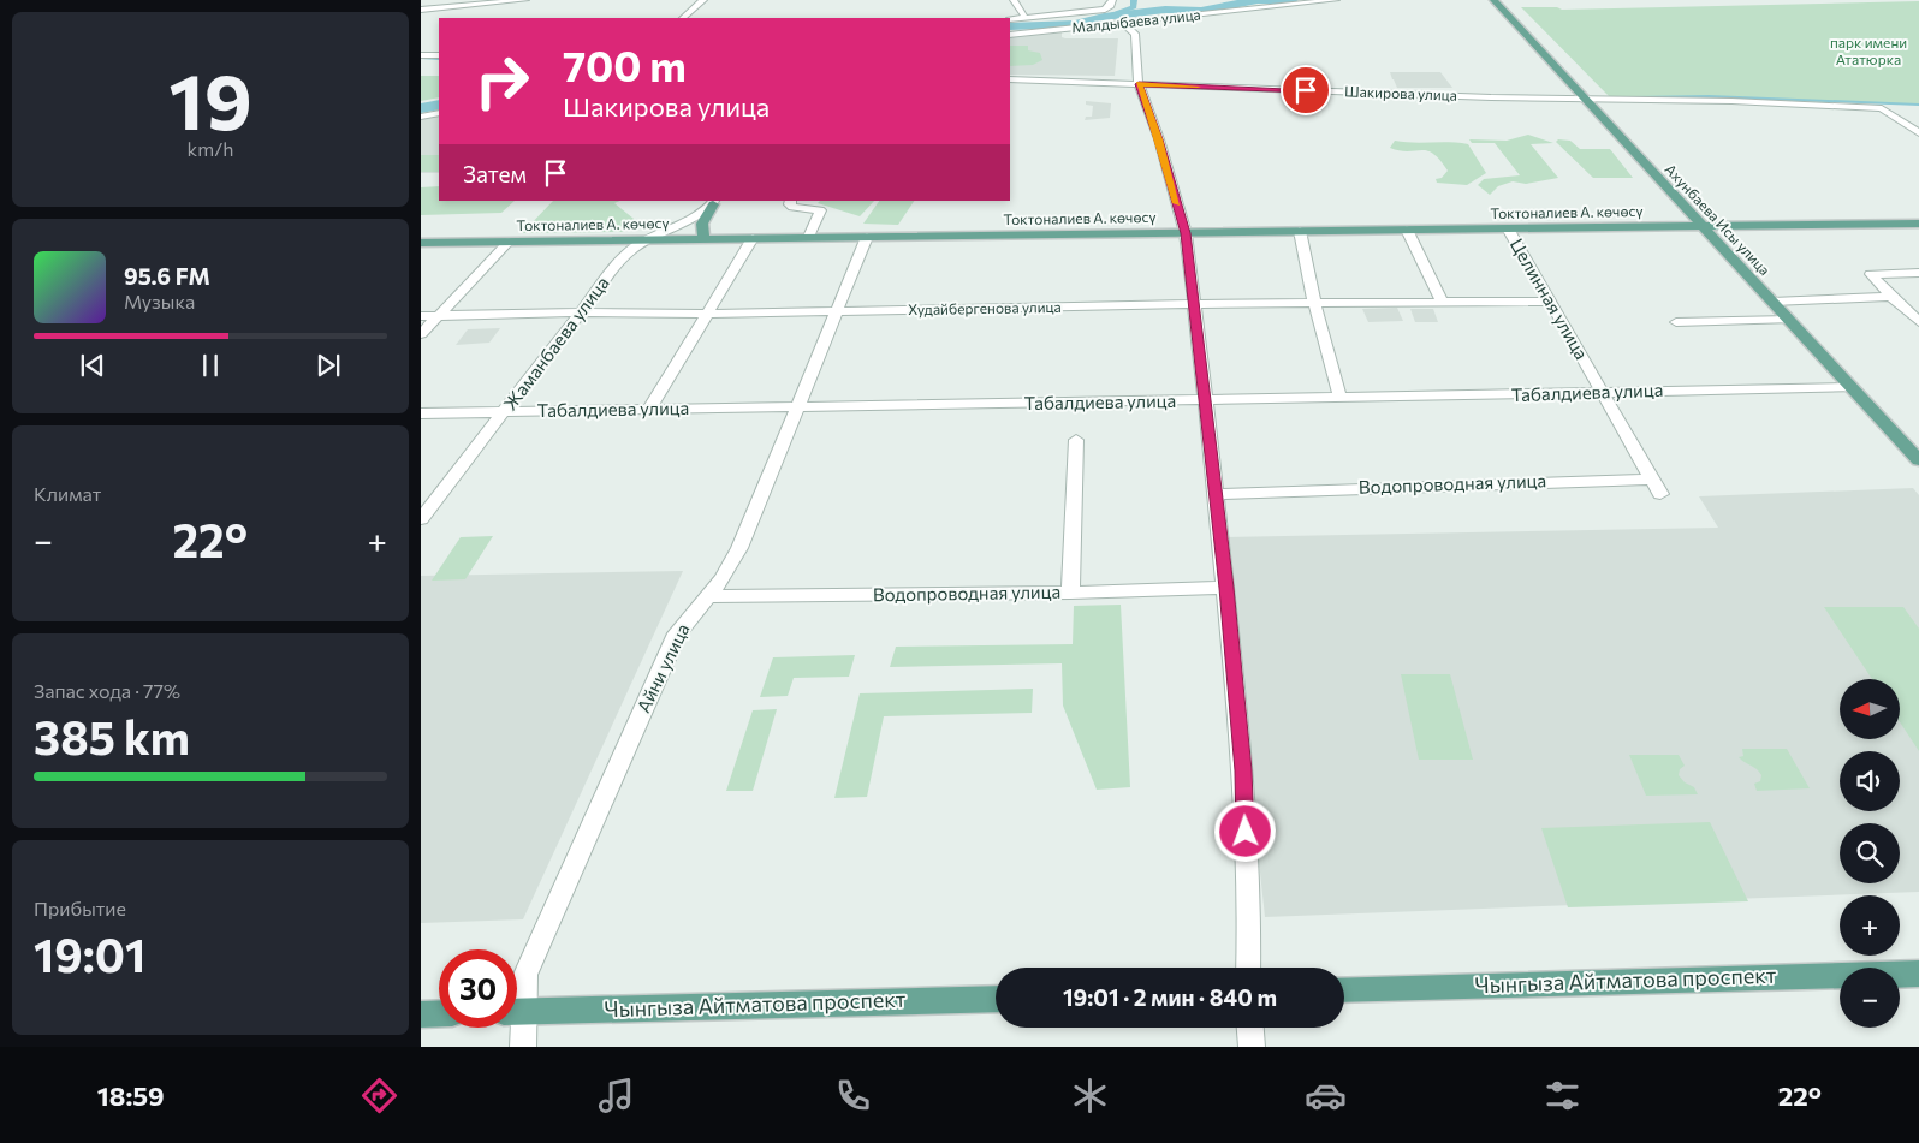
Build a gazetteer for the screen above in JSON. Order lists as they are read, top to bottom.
{
  "streets": {
    "main road": ["Токтоналиев А. көчөсү", "Ахунбаева Исы улица", "Чынгыза Айтматова проспект"],
    "street": [
      "Малдыбаева улица",
      "Шакирова улица",
      "Целинная улица",
      "Худайбергенова улица",
      "Жаманбаева улица",
      "Табалдиева улица",
      "Водопроводная улица",
      "Айни улица"
    ]
  },
  "crossings": [
    ["Шакирова улица", "Ахунбаева Исы улица"],
    ["Токтоналиев А. көчөсү", "Ахунбаева Исы улица"],
    ["Токтоналиев А. көчөсү", "Целинная улица"],
    ["Токтоналиев А. көчөсү", "Жаманбаева улица"],
    ["Токтоналиев А. көчөсү", "Айни улица"],
    ["Ахунбаева Исы улица", "Табалдиева улица"],
    ["Целинная улица", "Худайбергенова улица"],
    ["Целинная улица", "Табалдиева улица"],
    ["Целинная улица", "Водопроводная улица"],
    ["Худайбергенова улица", "Жаманбаева улица"],
    ["Худайбергенова улица", "Айни улица"],
    ["Жаманбаева улица", "Табалдиева улица"],
    ["Табалдиева улица", "Айни улица"],
    ["Водопроводная улица", "Айни улица"]
  ],
  "parks": ["парк имени Ататюрка"],
  "north": "left",
  "page": {
    "tile": [
      ["19", "km/h"],
      "Климат",
      ["Запас хода · 77%", "385 km"],
      ["Прибытие", "19:01"]
    ],
    "turn": ["700 m", "Шакирова улица"],
    "then": "Затем",
    "song": ["95.6 FM", "Музыка"],
    "heat": ["−", "22°", "+"],
    "map_buttons": ["+", "−"],
    "limit": "30",
    "trip": "19:01 · 2 мин · 840 m",
    "tabs": ["18:59", "22°"]
  }
}
